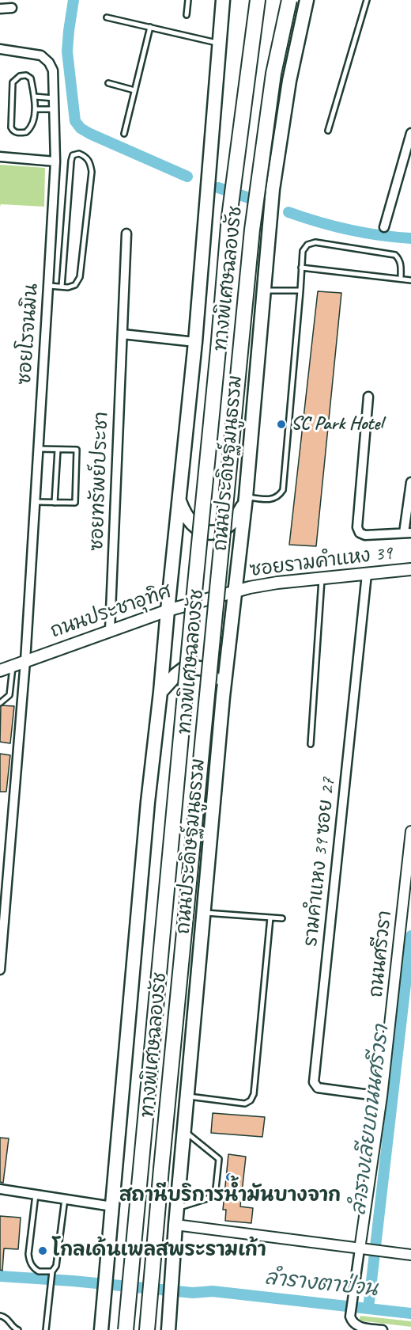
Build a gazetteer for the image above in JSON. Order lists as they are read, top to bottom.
{
  "streets": {
    "highway": ["ทางพิเศษฉลองรัช"],
    "main road": ["ถนนประดิษฐ์มนูธรรม", "ซอยรามคำแหง 39", "ถนนประชาอุทิศ"],
    "street": [
      "ซอยโรจนมิน",
      "ซอยทรัพย์ประชา",
      "รามคำแหง 39 ซอย 27",
      "ถนนศรีวรา"
    ]
  },
  "crossings": [
    ["ซอยโรจนมิน", "ถนนประชาอุทิศ"],
    ["ถนนประดิษฐ์มนูธรรม", "ซอยรามคำแหง 39"],
    ["ถนนประดิษฐ์มนูธรรม", "ถนนประชาอุทิศ"],
    ["ซอยทรัพย์ประชา", "ถนนประชาอุทิศ"],
    ["ซอยรามคำแหง 39", "ถนนประชาอุทิศ"],
    ["ซอยรามคำแหง 39", "รามคำแหง 39 ซอย 27"],
    ["รามคำแหง 39 ซอย 27", "ถนนศรีวรา"]
  ],
  "water": ["ลำรางเลียบถนนศรีวรา", "ลำรางตาป่วน"],
  "places": ["SC Park Hotel", "สถานีบริการน้ำมันบางจาก", "โกลเด้นเพลสพระรามเก้า"]
}
